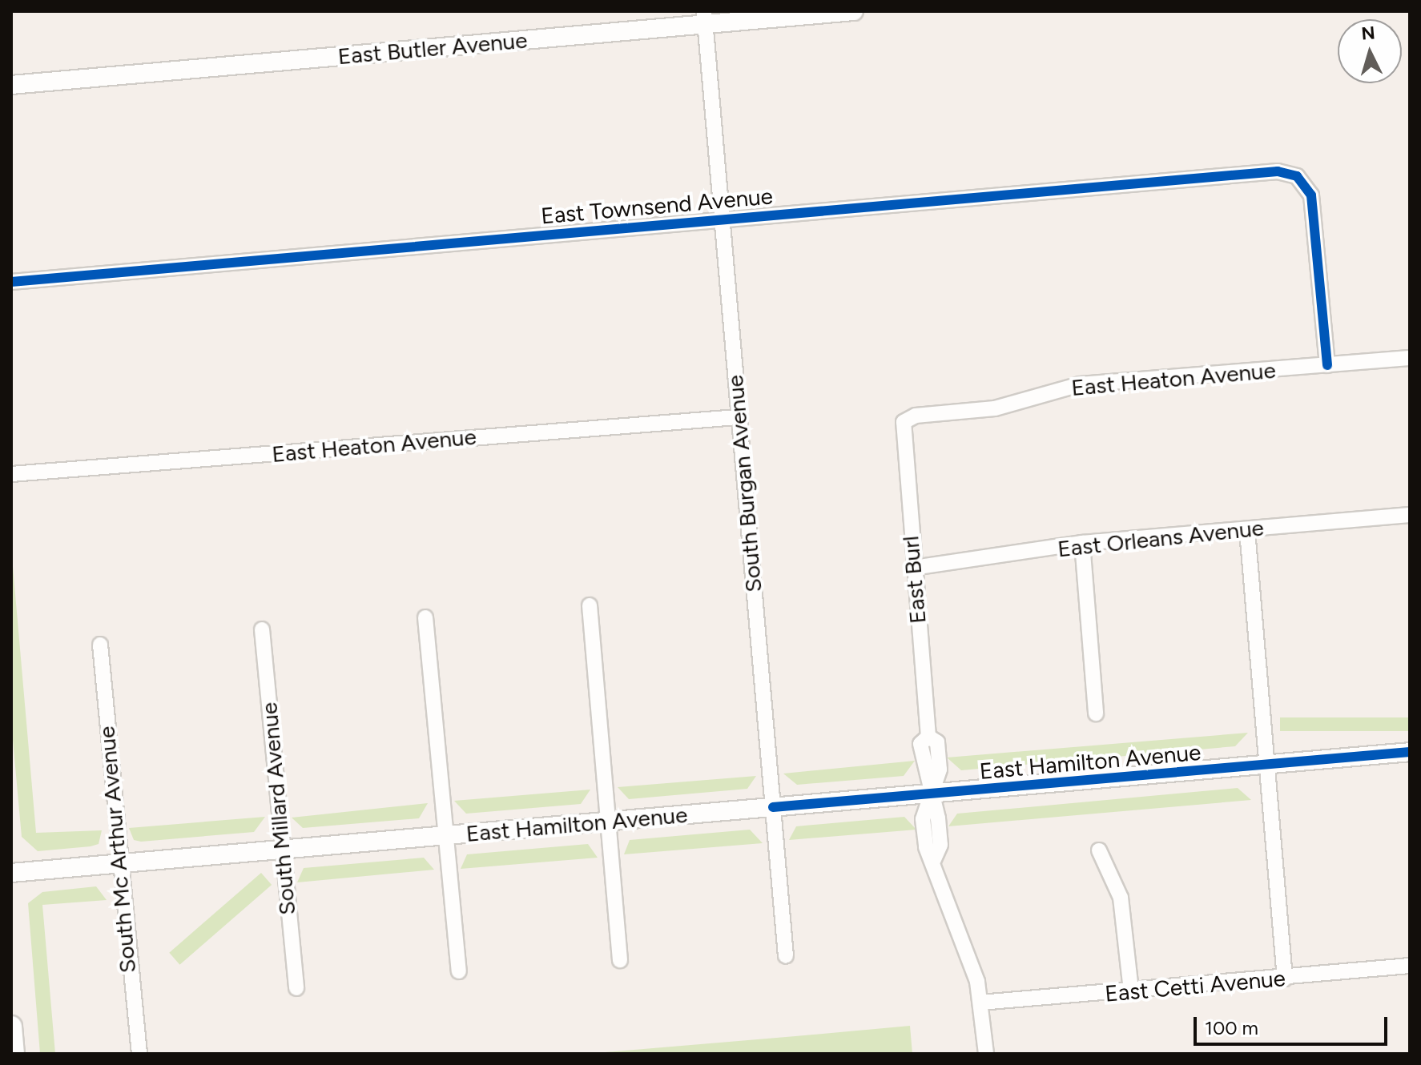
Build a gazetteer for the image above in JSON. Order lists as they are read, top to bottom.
{
  "streets": {
    "street": [
      "East Butler Avenue",
      "East Townsend Avenue",
      "East Heaton Avenue",
      "South Burgan Avenue",
      "East Orleans Avenue",
      "East Burl",
      "East Hamilton Avenue",
      "South Millard Avenue",
      "South Mc Arthur Avenue",
      "East Cetti Avenue"
    ]
  },
  "crossings": [
    ["East Butler Avenue", "South Burgan Avenue"],
    ["East Townsend Avenue", "East Heaton Avenue"],
    ["East Townsend Avenue", "South Burgan Avenue"],
    ["East Heaton Avenue", "South Burgan Avenue"],
    ["East Heaton Avenue", "East Burl"],
    ["South Burgan Avenue", "East Hamilton Avenue"],
    ["East Orleans Avenue", "East Burl"],
    ["East Burl", "East Hamilton Avenue"],
    ["East Burl", "East Cetti Avenue"],
    ["East Hamilton Avenue", "South Millard Avenue"],
    ["East Hamilton Avenue", "South Mc Arthur Avenue"]
  ],
  "scale_bar": "100 m",
  "north": "top"
}
